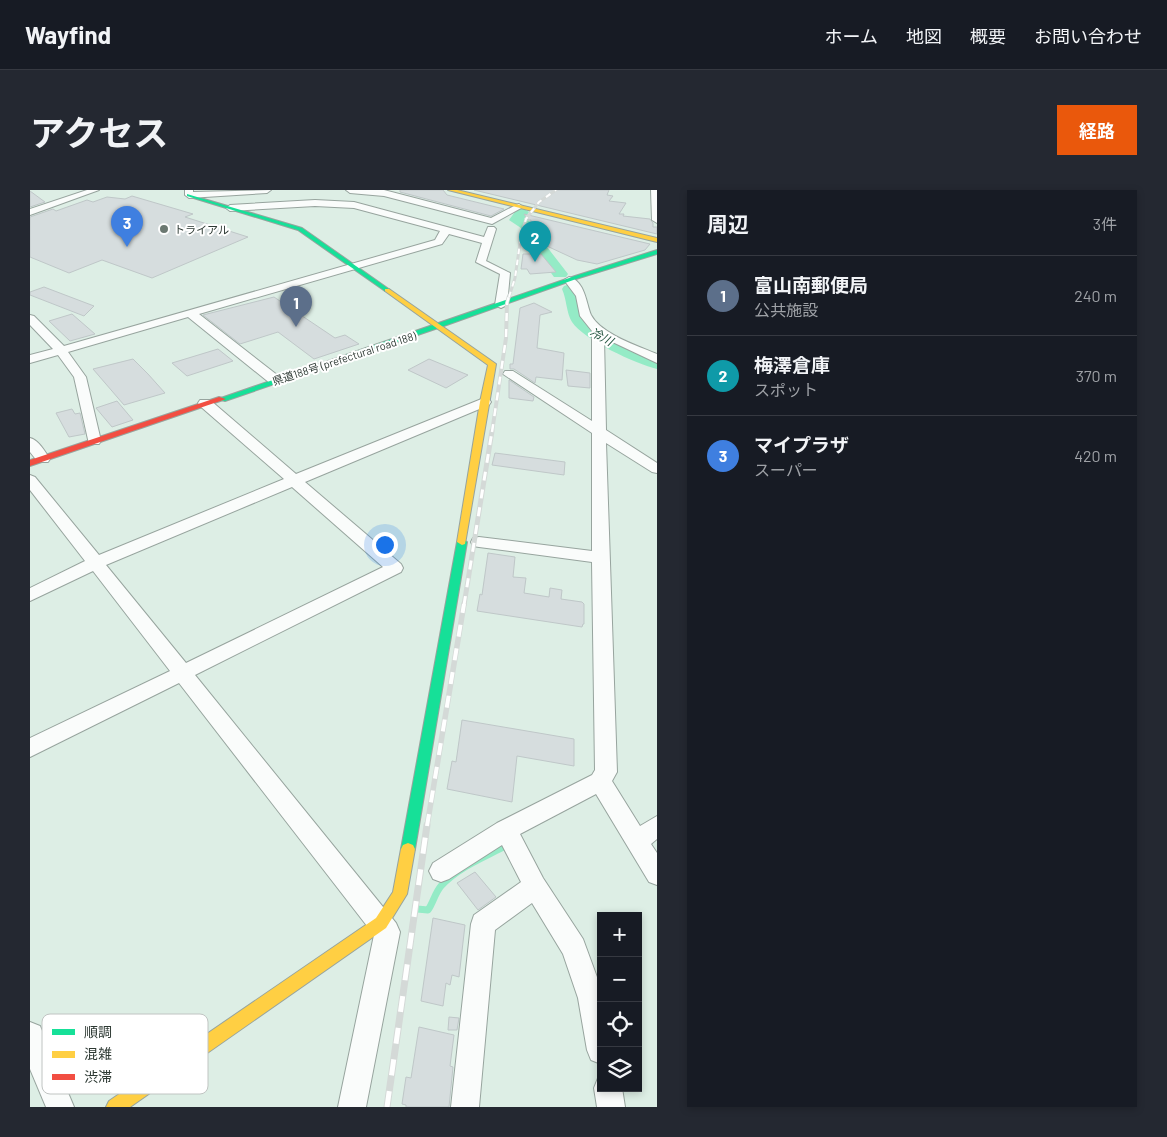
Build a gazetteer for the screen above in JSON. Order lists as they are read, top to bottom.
{
  "streets": {
    "street": ["県道188号 (prefectural road 188)"]
  },
  "water": ["冷川"],
  "places": ["トライアル"],
  "legend": ["順調", "混雑", "渋滞"],
  "page": {
    "header": "Wayfind",
    "nav": [
      "ホーム",
      "地図",
      "概要",
      "お問い合わせ"
    ],
    "title": "アクセス",
    "buttons": "経路",
    "heading": ["周辺", "3件"],
    "pins": ["3", "2", "1"],
    "list": [
      {
        "mark": "1",
        "name": "富山南郵便局",
        "note": "公共施設",
        "value": "240 m"
      },
      {
        "mark": "2",
        "name": "梅澤倉庫",
        "note": "スポット",
        "value": "370 m"
      },
      {
        "mark": "3",
        "name": "マイプラザ",
        "note": "スーパー",
        "value": "420 m"
      }
    ],
    "map_buttons": ["+", "−"]
  }
}
